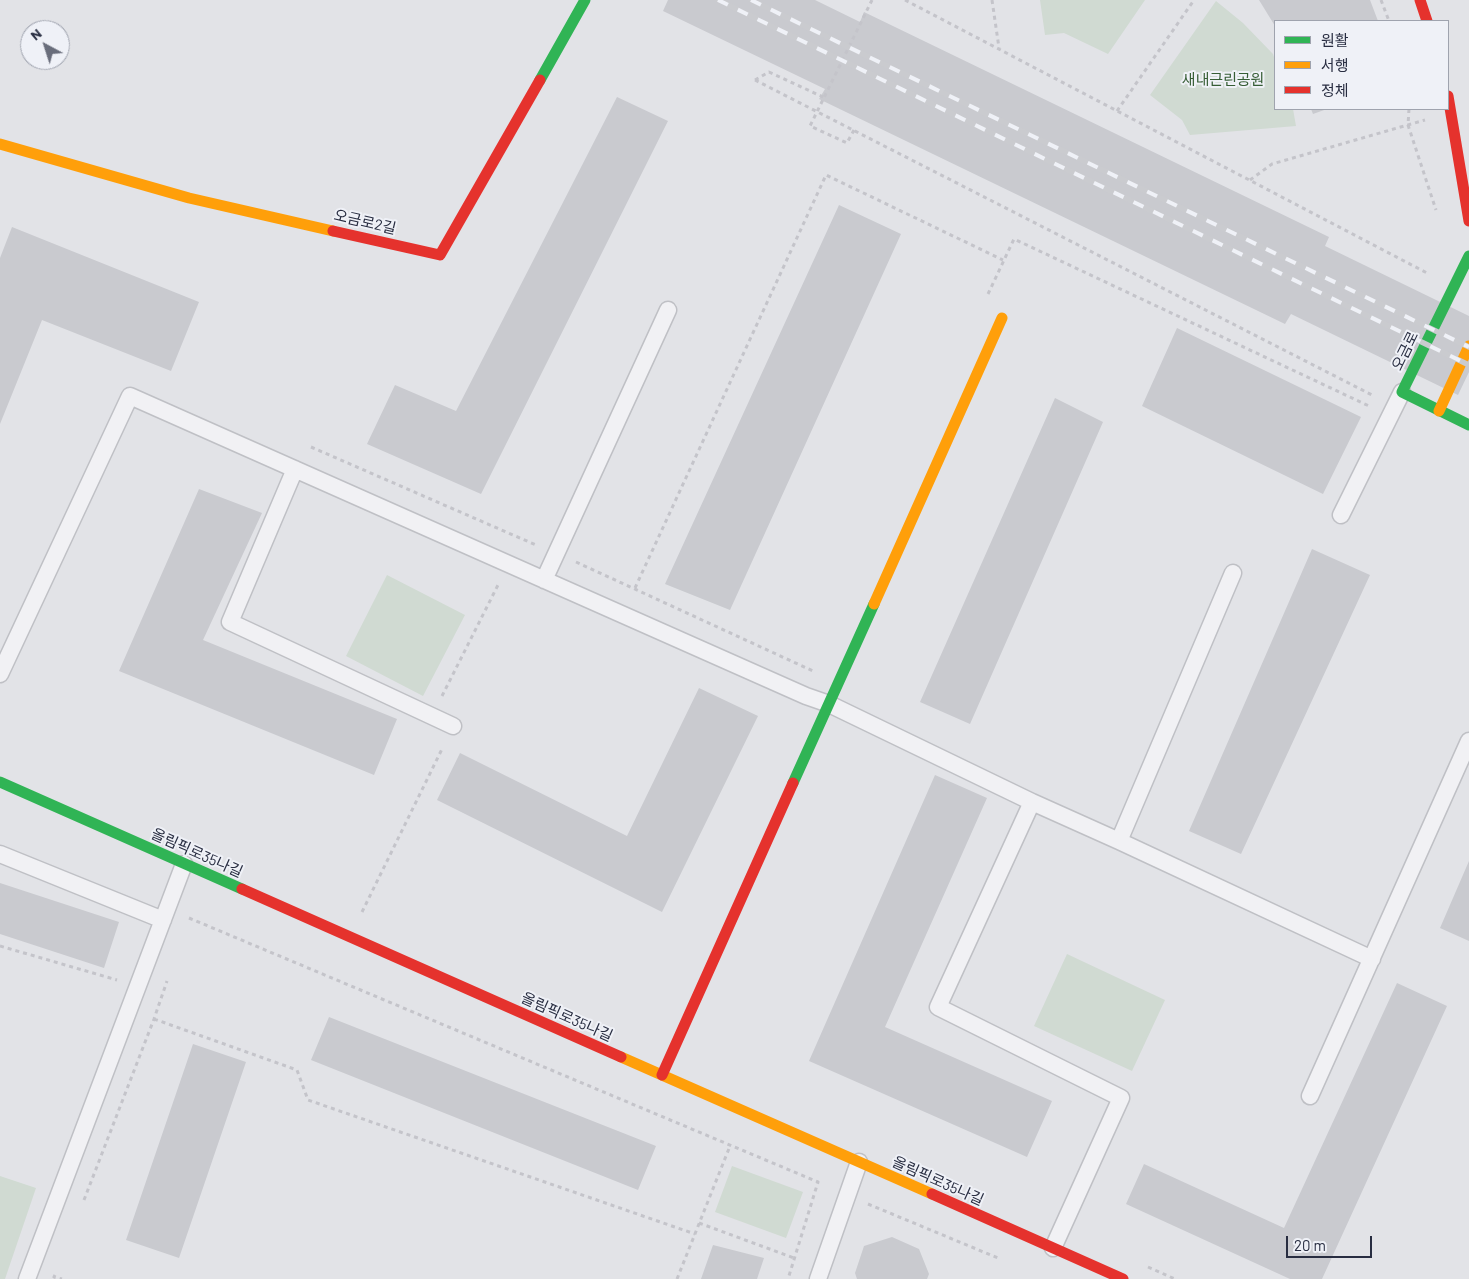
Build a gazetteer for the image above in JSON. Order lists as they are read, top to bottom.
{
  "streets": {
    "street": ["오금로2길", "오금로", "올림픽로35나길"]
  },
  "parks": ["새내근린공원"],
  "legend": ["원활", "서행", "정체"],
  "scale_bar": "20 m",
  "north": "top left"
}
